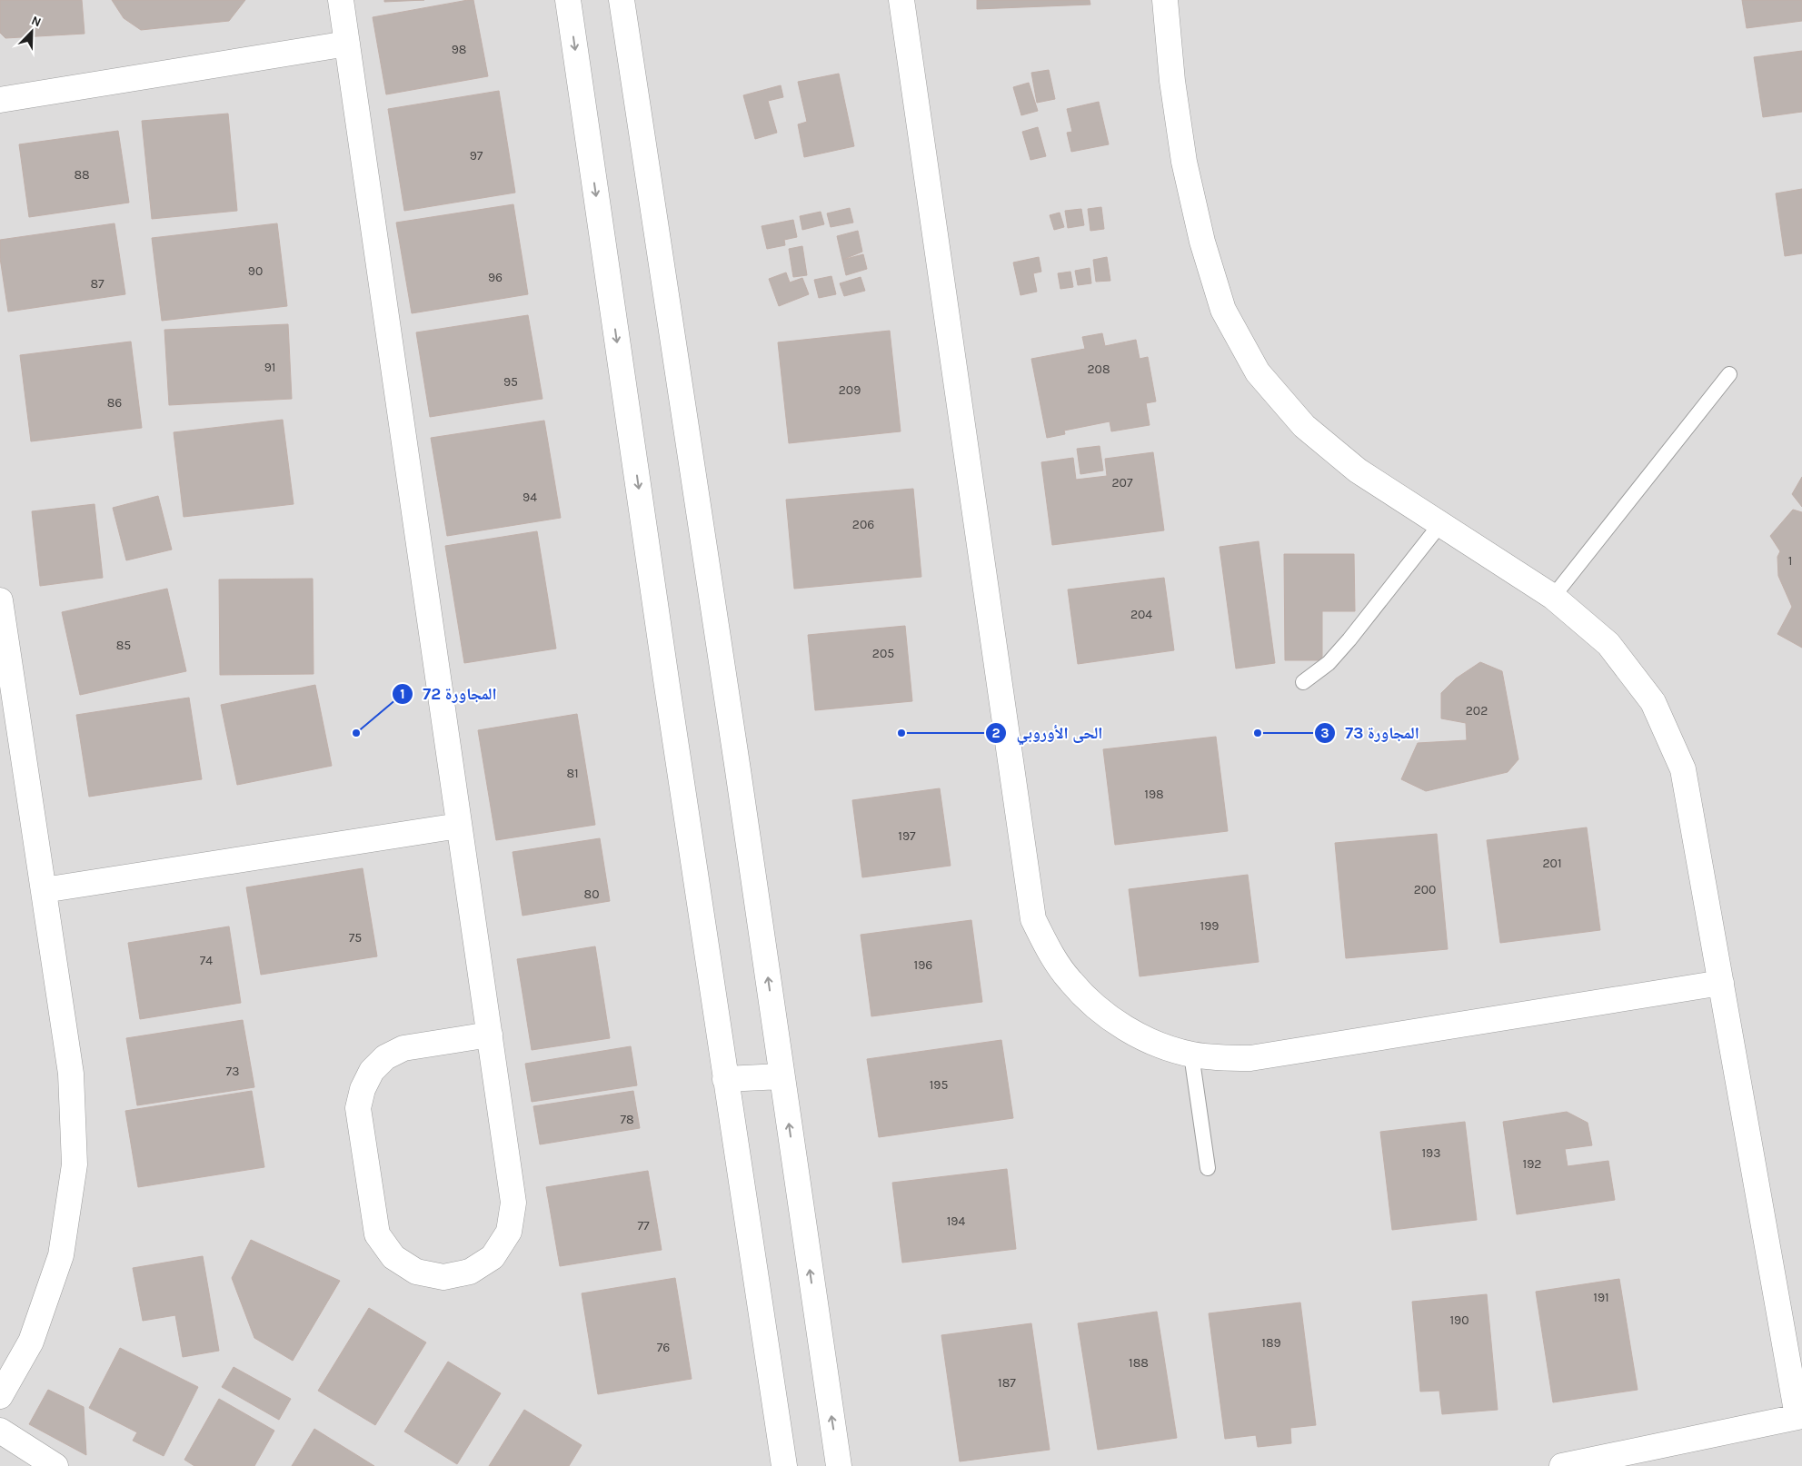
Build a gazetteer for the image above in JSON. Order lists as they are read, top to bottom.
{
  "places": ["المجاورة 72", "الحى الأوروبي", "المجاورة 73"],
  "house_numbers": [
    "98",
    "97",
    "88",
    "90",
    "96",
    "87",
    "91",
    "208",
    "95",
    "209",
    "86",
    "207",
    "94",
    "206",
    "1",
    "204",
    "85",
    "205",
    "202",
    "81",
    "198",
    "197",
    "201",
    "200",
    "80",
    "199",
    "75",
    "74",
    "196",
    "73",
    "195",
    "78",
    "193",
    "192",
    "194",
    "77",
    "191",
    "190",
    "189",
    "76",
    "188",
    "187"
  ],
  "north": "top right"
}
